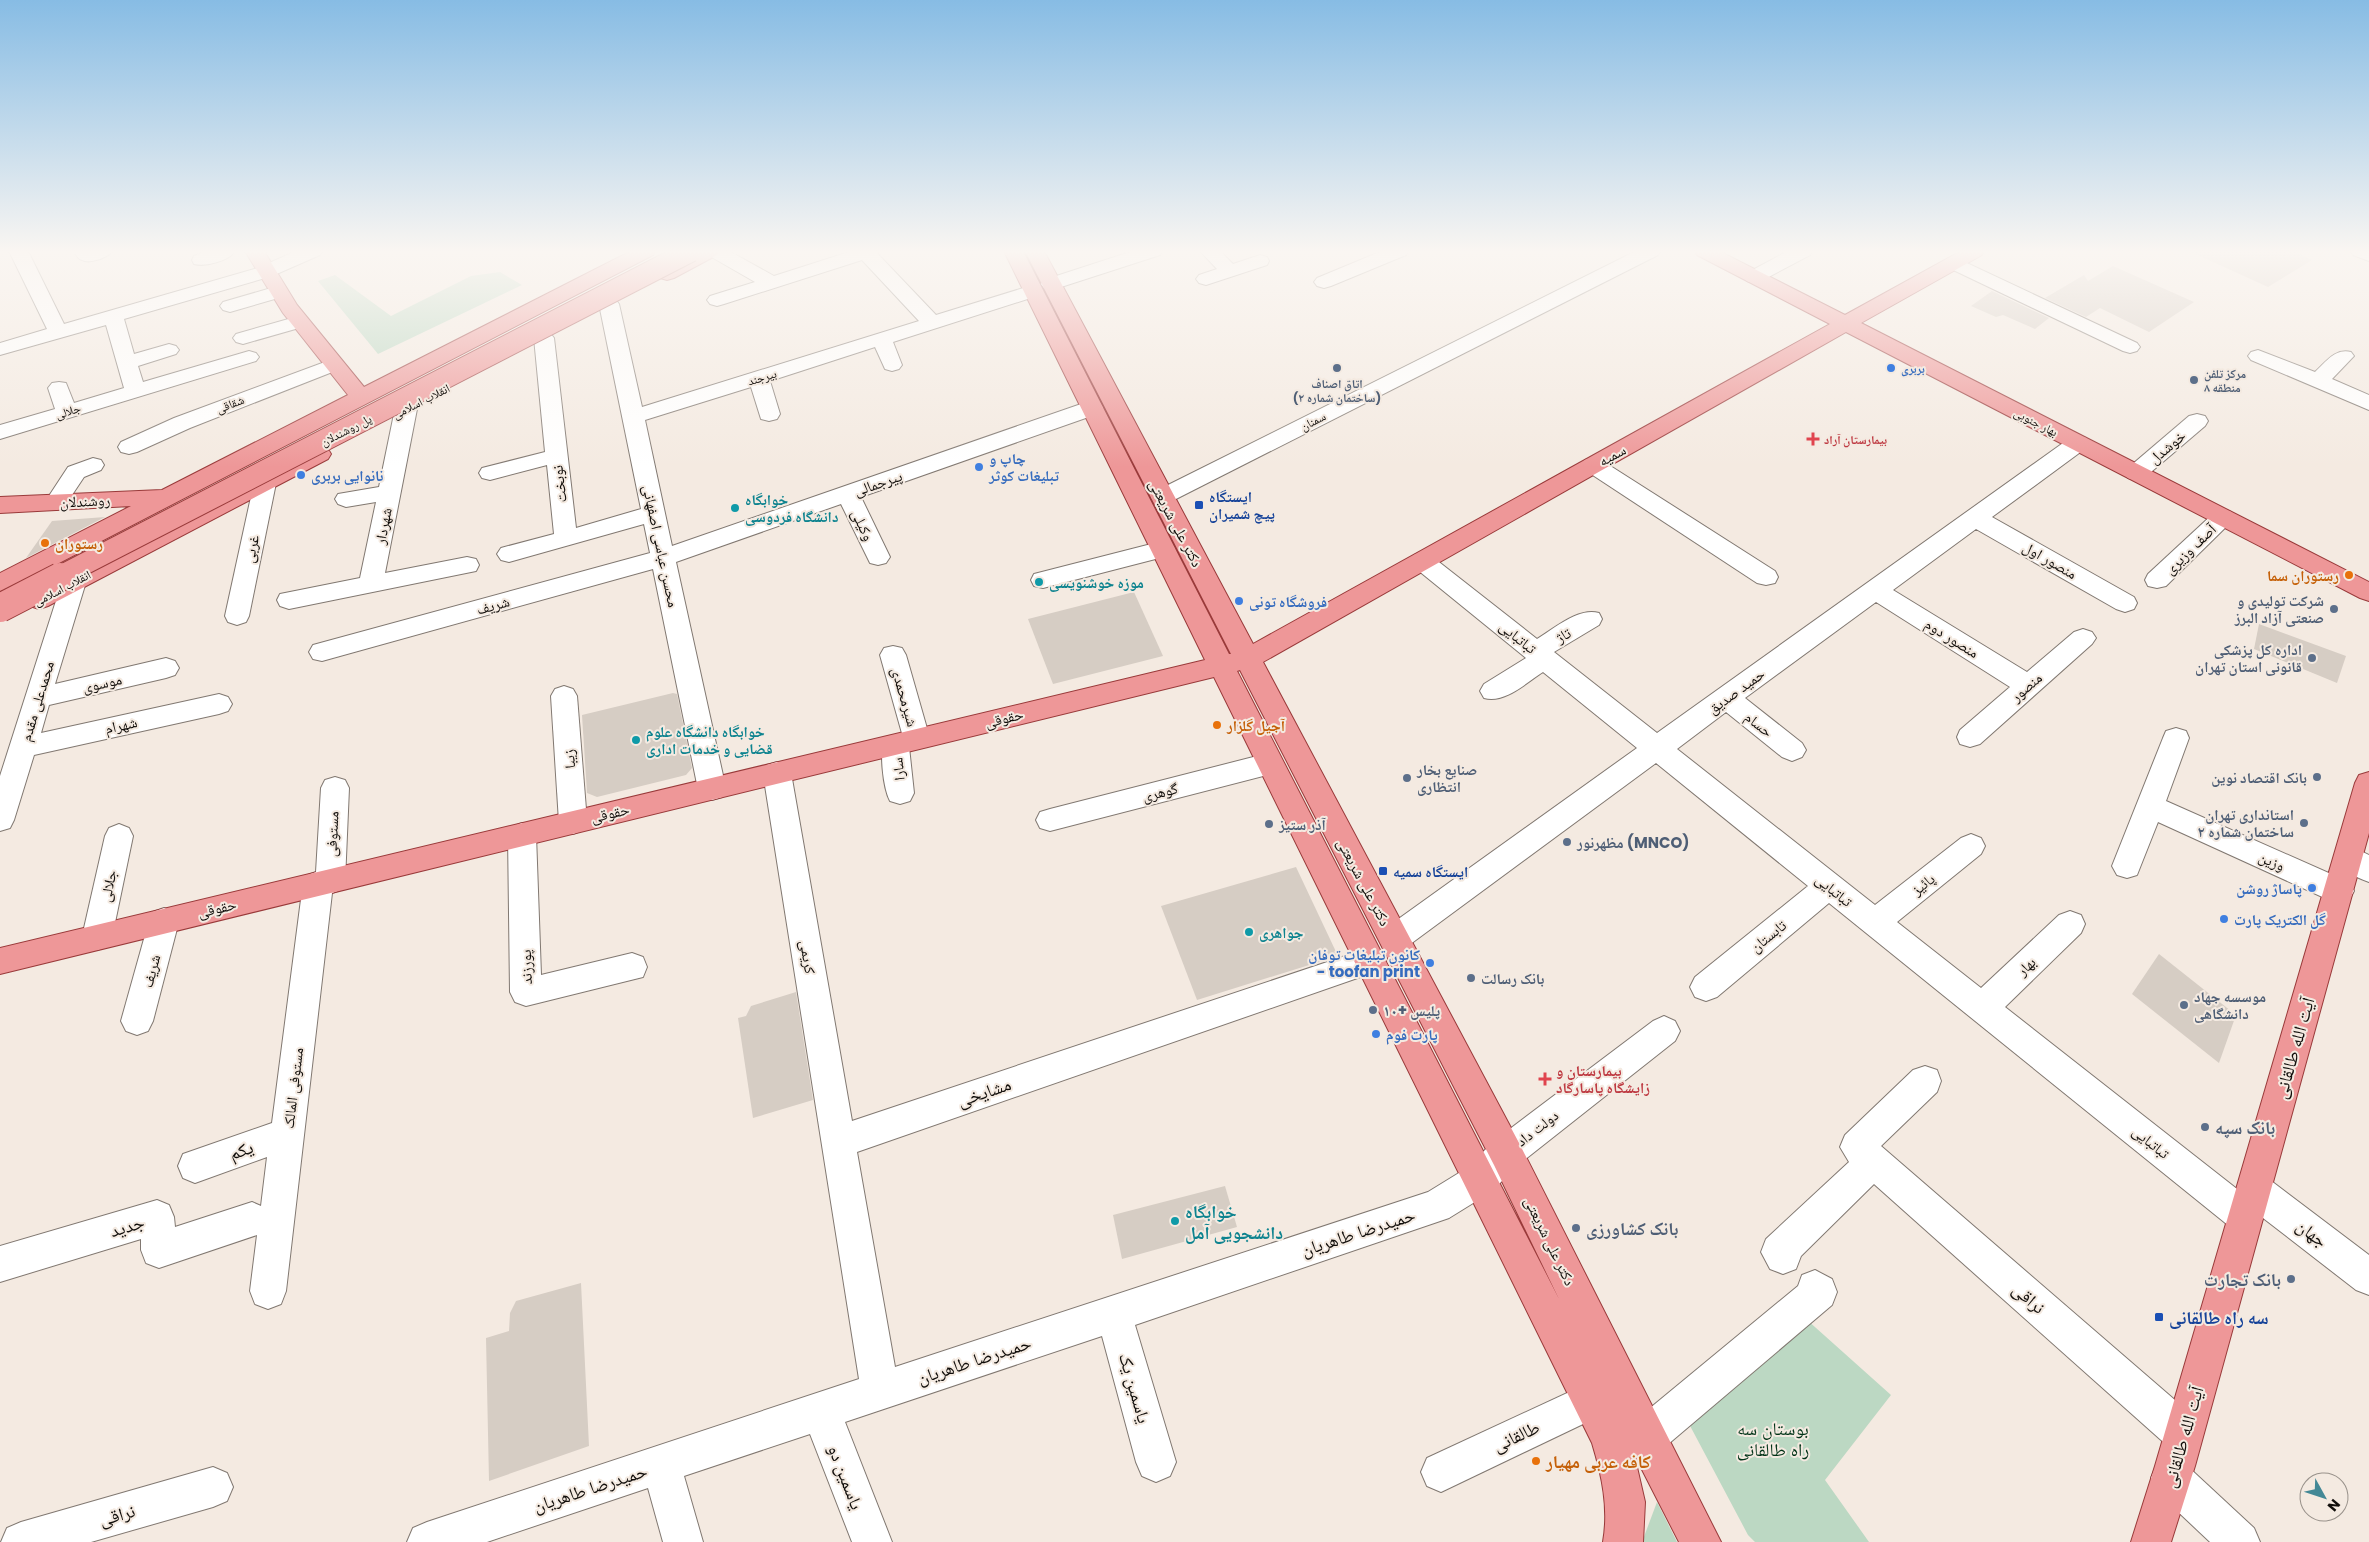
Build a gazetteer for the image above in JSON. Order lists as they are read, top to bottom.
{
  "streets": {
    "main road": [
      "انقلاب اسلامی",
      "بهار جنوبی",
      "پل روشندلان",
      "سمیه",
      "روشندلان",
      "دکتر علی شریعتی",
      "حقوقی",
      "آیت الله طالقانی"
    ],
    "street": [
      "بیرجند",
      "شقاقی",
      "جلالی",
      "سمنان",
      "خوشدل",
      "پیرجمالی",
      "نوبخت",
      "وکیلی",
      "شهردار",
      "محسن عباسی اصفهانی",
      "غربی",
      "آصف وزیری",
      "منصور اول",
      "شریف",
      "تاژ",
      "تباتبایی",
      "منصور دوم",
      "موسوی",
      "منصور",
      "حمید صدیق",
      "شیرمحمدی",
      "محمدعلی مقدم",
      "حسام",
      "شهرام",
      "زیبا",
      "سارا",
      "گوهری",
      "مستوفی",
      "وزین",
      "پائیز",
      "تابستان",
      "کریمی",
      "بهار",
      "پورزند",
      "مستوفی المالک",
      "مشایخی",
      "دولت داد",
      "یکم",
      "جدید",
      "حمیدرضا طاهریان",
      "جهان",
      "نراقی",
      "یاسمین یک",
      "طالقانی",
      "یاسمین دو"
    ]
  },
  "crossings": [
    ["بیرجند", "محسن عباسی اصفهانی"],
    ["انقلاب اسلامی", "نوبخت"],
    ["انقلاب اسلامی", "روشندلان"],
    ["انقلاب اسلامی", "شهردار"],
    ["انقلاب اسلامی", "غربی"],
    ["انقلاب اسلامی", "محمدعلی مقدم"],
    ["جلالی", "حقوقی"],
    ["سمنان", "دکتر علی شریعتی"],
    ["بهار جنوبی", "خوشدل"],
    ["بهار جنوبی", "سمیه"],
    ["بهار جنوبی", "آصف وزیری"],
    ["بهار جنوبی", "حمید صدیق"],
    ["سمیه", "دکتر علی شریعتی"],
    ["سمیه", "تباتبایی"],
    ["سمیه", "حقوقی"],
    ["پیرجمالی", "دکتر علی شریعتی"],
    ["پیرجمالی", "وکیلی"],
    ["پیرجمالی", "محسن عباسی اصفهانی"],
    ["پیرجمالی", "شریف"],
    ["دکتر علی شریعتی", "حمید صدیق"],
    ["دکتر علی شریعتی", "حقوقی"],
    ["دکتر علی شریعتی", "گوهری"],
    ["دکتر علی شریعتی", "مشایخی"],
    ["دکتر علی شریعتی", "دولت داد"],
    ["دکتر علی شریعتی", "حمیدرضا طاهریان"],
    ["دکتر علی شریعتی", "طالقانی"],
    ["محسن عباسی اصفهانی", "شریف"],
    ["محسن عباسی اصفهانی", "حقوقی"],
    ["منصور اول", "حمید صدیق"],
    ["شریف", "حقوقی"],
    ["تاژ", "تباتبایی"],
    ["تباتبایی", "حمید صدیق"],
    ["تباتبایی", "پائیز"],
    ["تباتبایی", "تابستان"],
    ["تباتبایی", "بهار"],
    ["تباتبایی", "آیت الله طالقانی"],
    ["تباتبایی", "جهان"],
    ["منصور دوم", "منصور"],
    ["منصور دوم", "حمید صدیق"],
    ["موسوی", "محمدعلی مقدم"],
    ["حمید صدیق", "حسام"],
    ["شیرمحمدی", "حقوقی"],
    ["شیرمحمدی", "سارا"],
    ["محمدعلی مقدم", "شهرام"],
    ["حقوقی", "زیبا"],
    ["حقوقی", "سارا"],
    ["حقوقی", "مستوفی"],
    ["حقوقی", "کریمی"],
    ["حقوقی", "پورزند"],
    ["حقوقی", "مستوفی المالک"],
    ["مستوفی", "مستوفی المالک"],
    ["وزین", "آیت الله طالقانی"],
    ["کریمی", "مشایخی"],
    ["آیت الله طالقانی", "جهان"],
    ["آیت الله طالقانی", "نراقی"],
    ["مستوفی المالک", "یکم"],
    ["دولت داد", "حمیدرضا طاهریان"],
    ["حمیدرضا طاهریان", "یاسمین یک"],
    ["حمیدرضا طاهریان", "یاسمین دو"]
  ],
  "parks": ["بوستان سه راه طالقانی"],
  "places": {
    "other": [
      "اتاق اصناف (ساختمان شماره ۲)",
      "بربری",
      "مرکز تلفن منطقه ۸",
      "چاپ و تبلیغات کوثر",
      "نانوایی بربری",
      "خوابگاه دانشگاه فردوسی",
      "رستوران",
      "رستوران سما",
      "موزه خوشنویسی",
      "فروشگاه تونی",
      "شرکت تولیدی و صنعتی آزاد البرز",
      "اداره کل پزشکی قانونی استان تهران",
      "آجیل گلزار",
      "خوابگاه دانشگاه علوم قضایی و خدمات اداری",
      "بانک اقتصاد نوین",
      "صنایع بخار انتظاری",
      "استانداری تهران ساختمان شماره ۲",
      "آذر ستیز",
      "مظهرنور (MNCO)",
      "پاساژ روشن",
      "گل الکتریک پارت",
      "جواهری",
      "کانون تبلیغات توفان - toofan print",
      "بانک رسالت",
      "موسسه جهاد دانشگاهی",
      "پلیس +۱۰",
      "پارت فوم",
      "بانک سپه",
      "خوابگاه دانشجویی آمل",
      "بانک کشاورزی",
      "بانک تجارت",
      "کافه عربی مهیار"
    ],
    "health": ["بیمارستان آراد", "بیمارستان و زایشگاه پاسارگاد"],
    "transit": ["ایستگاه پیچ شمیران", "ایستگاه سمیه", "سه راه طالقانی"]
  },
  "north": "bottom right"
}
